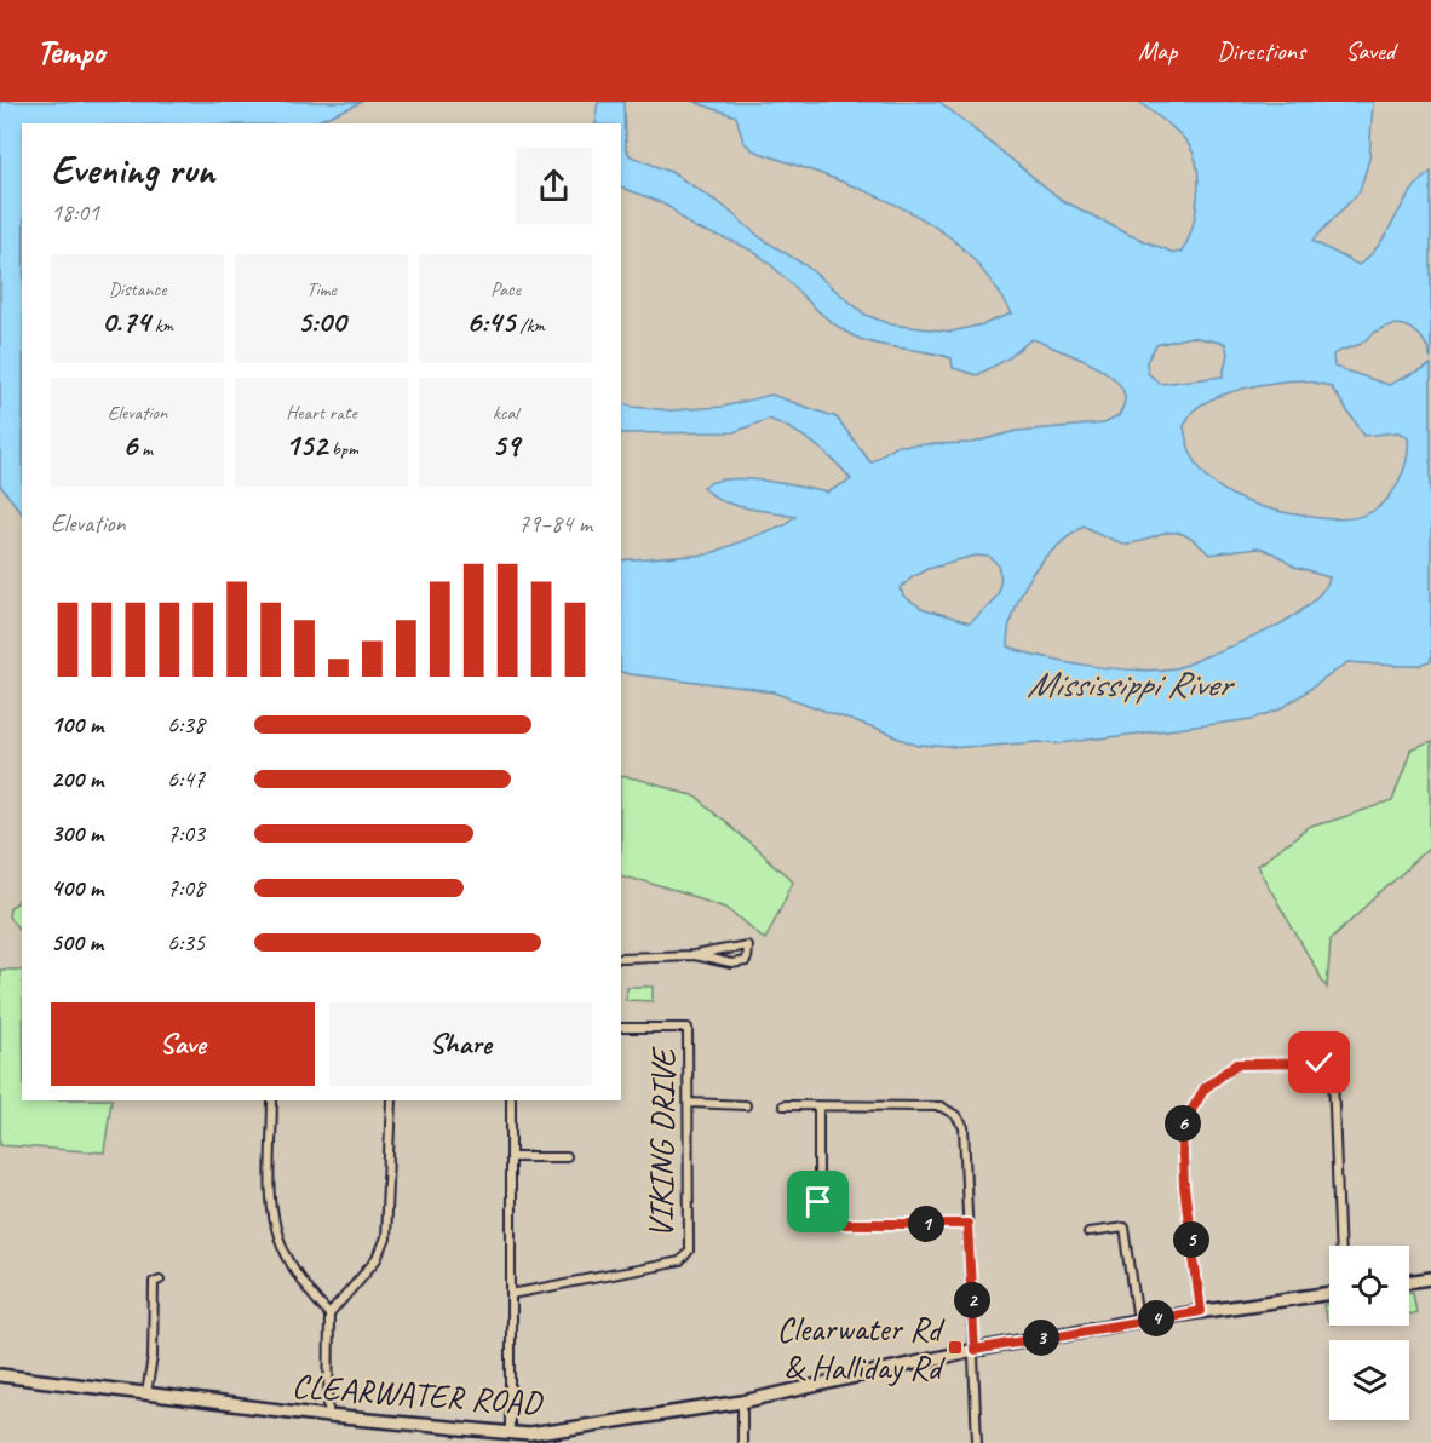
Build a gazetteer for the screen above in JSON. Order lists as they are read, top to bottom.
{
  "streets": {
    "street": ["VIKING DRIVE", "CLEARWATER ROAD"]
  },
  "water": ["Mississippi River"],
  "places": {
    "transit": ["Clearwater Rd & Halliday Rd"]
  },
  "page": {
    "header": "Tempo",
    "nav": ["Map", "Directions", "Saved"],
    "heading": ["Evening run", "18:01"],
    "stats": [
      ["Distance", "0.74 km"],
      ["Time", "5:00"],
      ["Pace", "6:45 /km"],
      ["Elevation", "6 m"],
      ["Heart rate", "152 bpm"],
      ["kcal", "59"]
    ],
    "chart": ["Elevation", "79–84 m"],
    "list": [
      {
        "name": "100 m",
        "note": "6:38"
      },
      {
        "name": "200 m",
        "note": "6:47"
      },
      {
        "name": "300 m",
        "note": "7:03"
      },
      {
        "name": "400 m",
        "note": "7:08"
      },
      {
        "name": "500 m",
        "note": "6:35"
      }
    ],
    "buttons": ["Save", "Share"],
    "pins": [
      "6",
      "1",
      "5",
      "2",
      "4",
      "3"
    ]
  }
}
